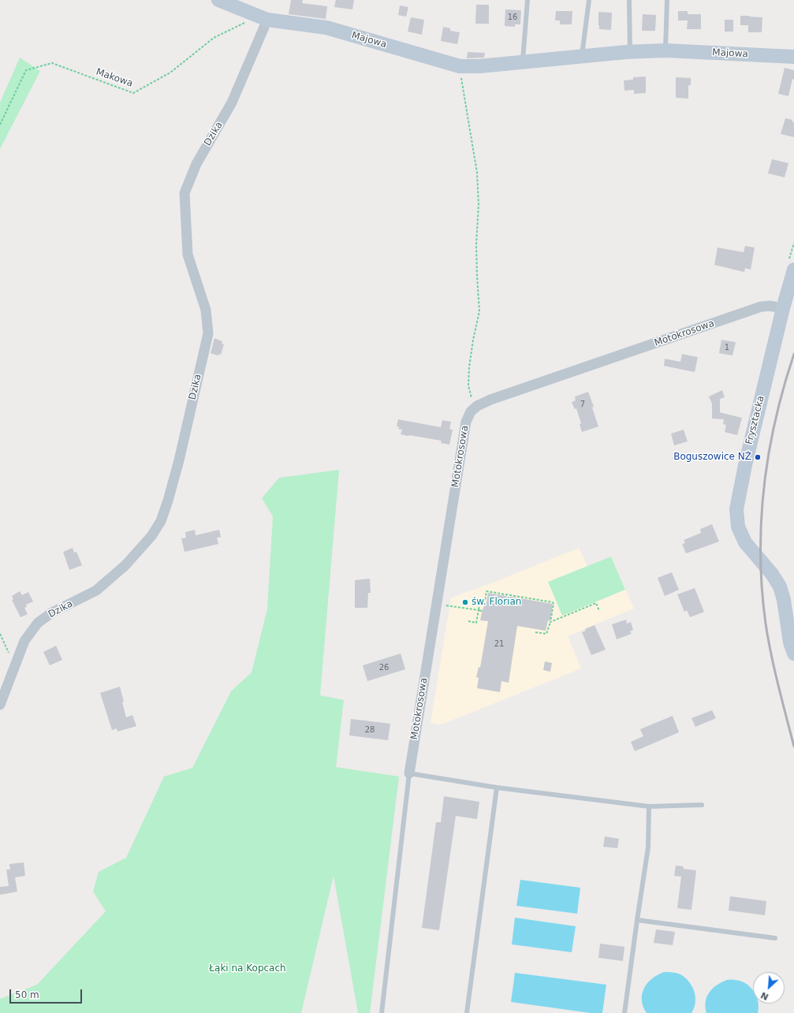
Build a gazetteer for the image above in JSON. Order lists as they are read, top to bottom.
{
  "streets": {
    "street": [
      "Majowa",
      "Dzika",
      "Motokrosowa",
      "Frysztacka"
    ],
    "path": ["Makowa"]
  },
  "crossings": [
    ["Majowa", "Makowa"],
    ["Majowa", "Dzika"],
    ["Makowa", "Dzika"],
    ["Motokrosowa", "Frysztacka"]
  ],
  "parks": ["Łąki na Kopcach"],
  "places": ["Boguszowice NŻ", "św. Florian"],
  "house_numbers": [
    "16",
    "1",
    "7",
    "21",
    "26",
    "28"
  ],
  "scale_bar": "50 m",
  "north": "bottom left"
}
